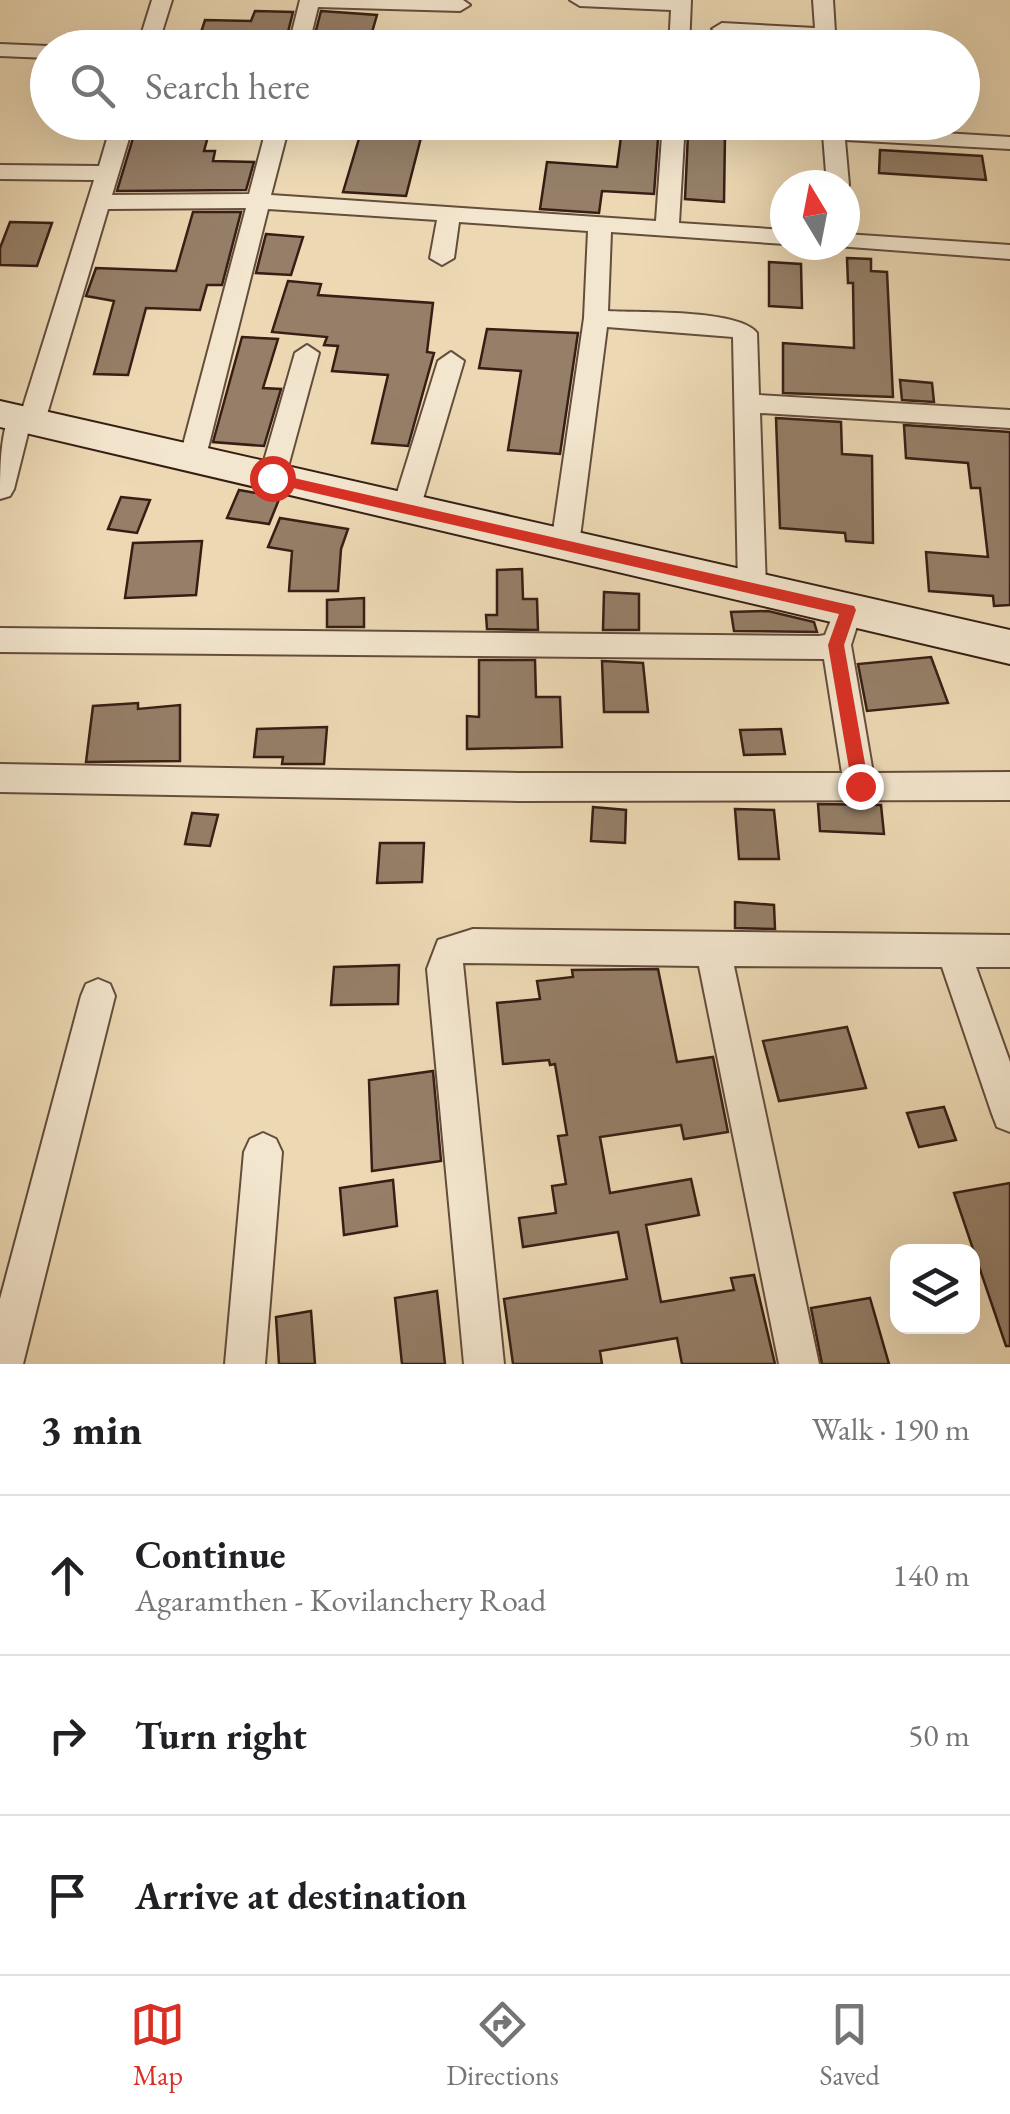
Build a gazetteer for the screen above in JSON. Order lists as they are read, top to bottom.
{
  "north": "top",
  "page": {
    "search": "Search here",
    "heading": ["3 min", "Walk · 190 m"],
    "list": [
      ["Continue", "Agaramthen - Kovilanchery Road", "140 m"],
      ["Turn right", "50 m"],
      "Arrive at destination"
    ],
    "nav": ["Map", "Directions", "Saved"]
  }
}
